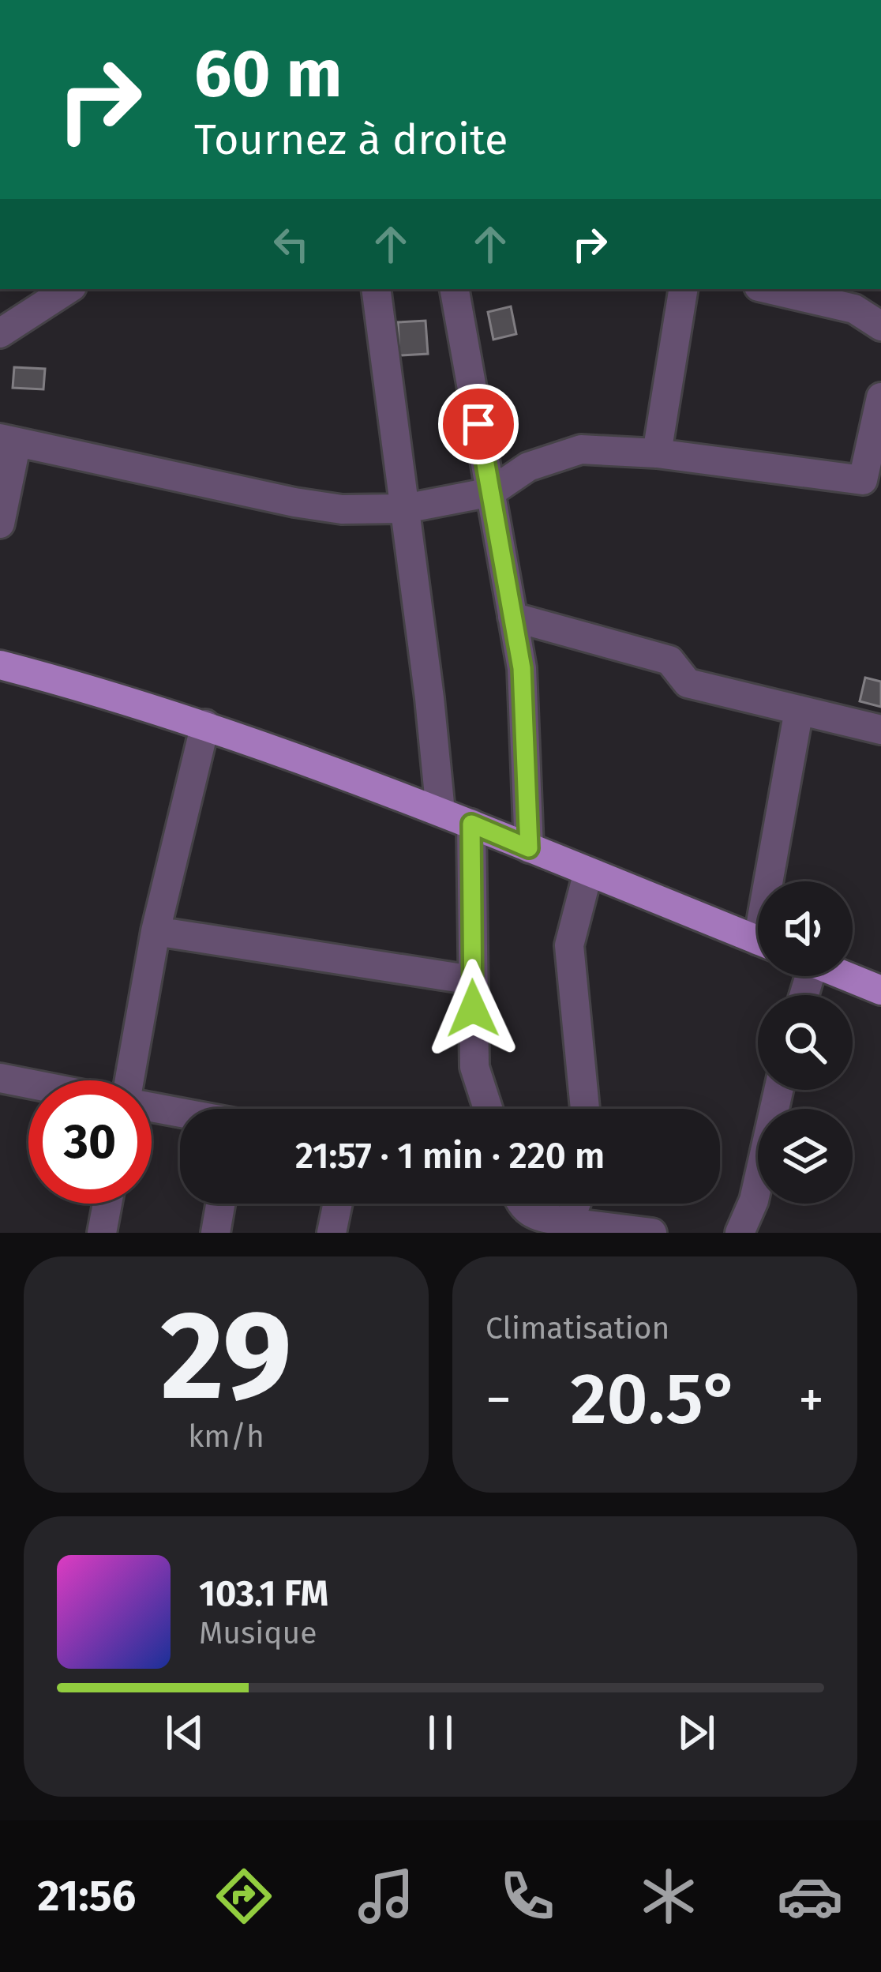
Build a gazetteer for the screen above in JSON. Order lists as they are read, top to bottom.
{
  "page": {
    "turn": ["60 m", "Tournez à droite"],
    "limit": "30",
    "trip": "21:57 · 1 min · 220 m",
    "tile": [
      ["29", "km/h"],
      "Climatisation"
    ],
    "heat": ["−", "20.5°", "+"],
    "song": ["103.1 FM", "Musique"],
    "tabs": "21:56"
  }
}
